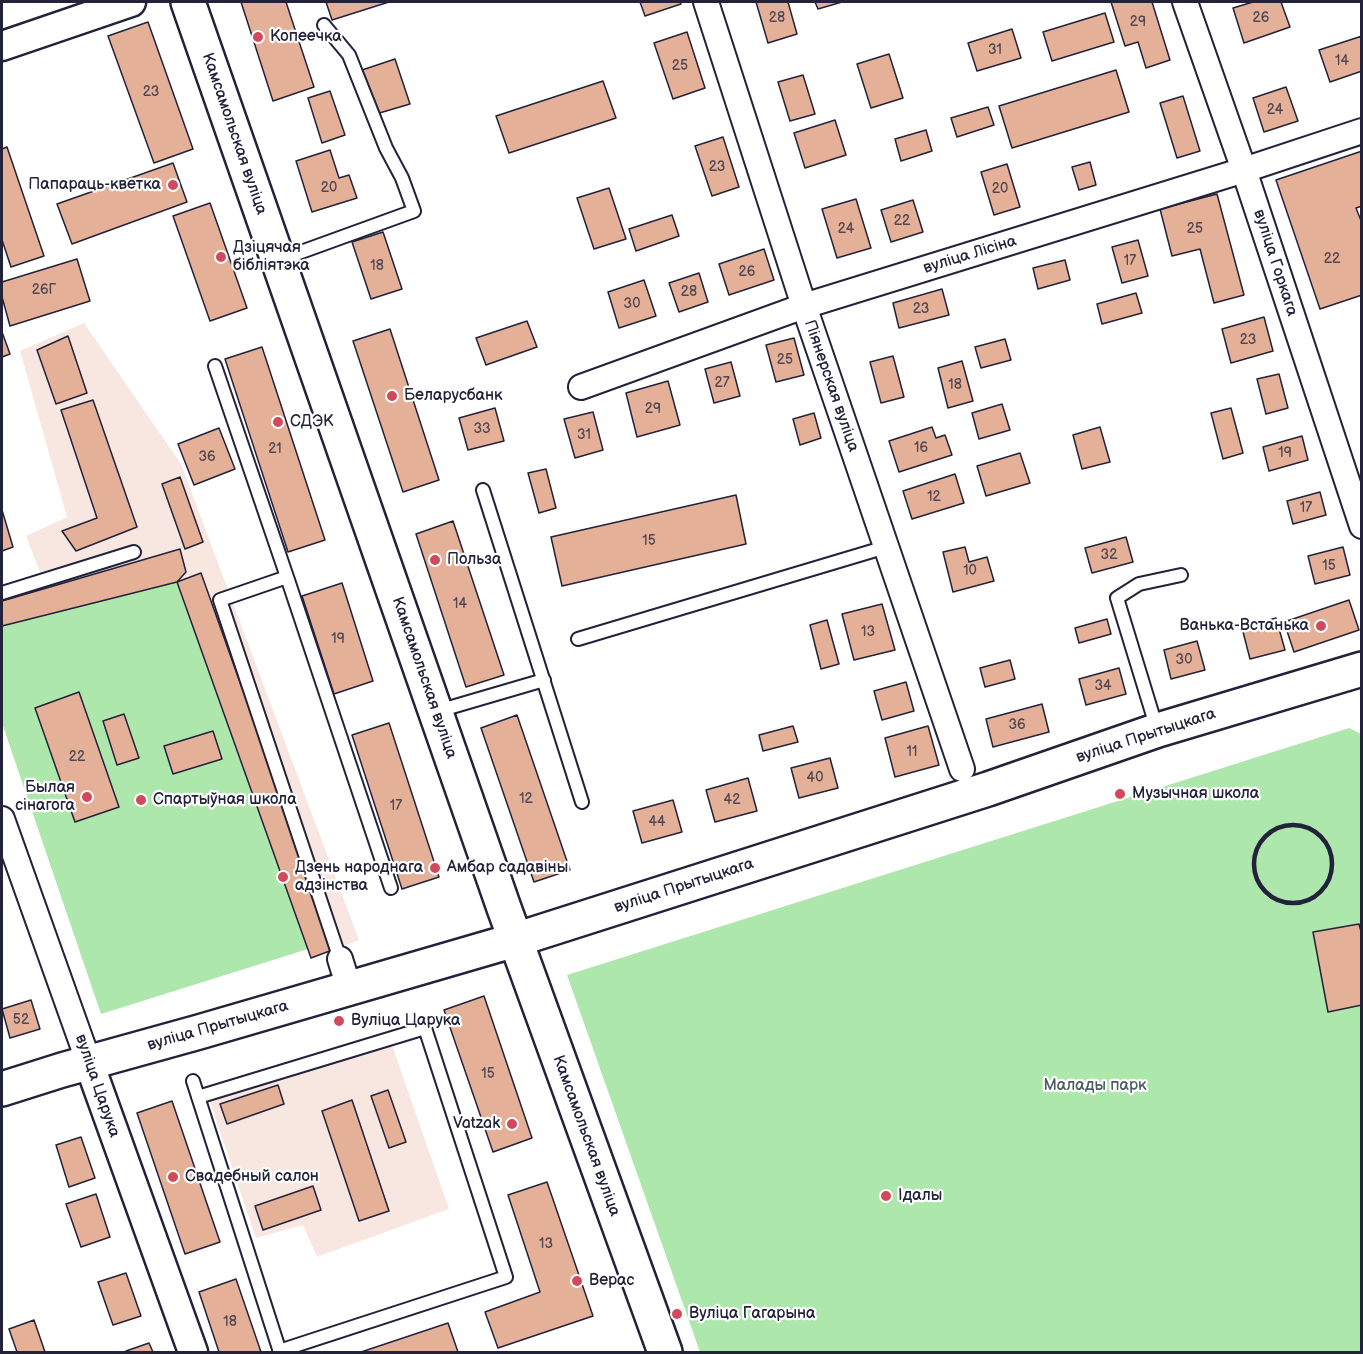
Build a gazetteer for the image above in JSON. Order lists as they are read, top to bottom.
{
  "streets": {
    "main road": ["Камсамольская вуліца", "вуліца Прытыцкага"],
    "street": [
      "вуліца Лісіна",
      "вуліца Горкага",
      "Піянерская вуліца",
      "вуліца Царука"
    ]
  },
  "crossings": [
    ["Камсамольская вуліца", "вуліца Прытыцкага"],
    ["вуліца Лісіна", "вуліца Горкага"],
    ["вуліца Лісіна", "Піянерская вуліца"],
    ["вуліца Прытыцкага", "вуліца Царука"]
  ],
  "parks": ["Малады парк"],
  "places": [
    "Копеечка",
    "Папараць-кветка",
    "Дзіцячая бібліятэка",
    "Беларусбанк",
    "СДЭК",
    "Польза",
    "Ванька-Встанька",
    "Музычная школа",
    "Былая сінагога",
    "Спартыўная школа",
    "Амбар садавіны",
    "Дзень народнага адзінства",
    "Вуліца Царука",
    "Vatzak",
    "Свадебный салон",
    "Ідалы",
    "Верас",
    "Вуліца Гагарына"
  ],
  "house_numbers": [
    "28",
    "26",
    "29",
    "31",
    "14",
    "25",
    "23",
    "24",
    "23",
    "20",
    "20",
    "22",
    "24",
    "25",
    "22",
    "17",
    "18",
    "26",
    "26Г",
    "28",
    "30",
    "23",
    "23",
    "25",
    "27",
    "18",
    "29",
    "33",
    "31",
    "16",
    "21",
    "19",
    "36",
    "12",
    "17",
    "15",
    "32",
    "15",
    "10",
    "14",
    "13",
    "19",
    "30",
    "34",
    "36",
    "11",
    "22",
    "40",
    "12",
    "42",
    "17",
    "44",
    "52",
    "15",
    "13",
    "18"
  ]
}
